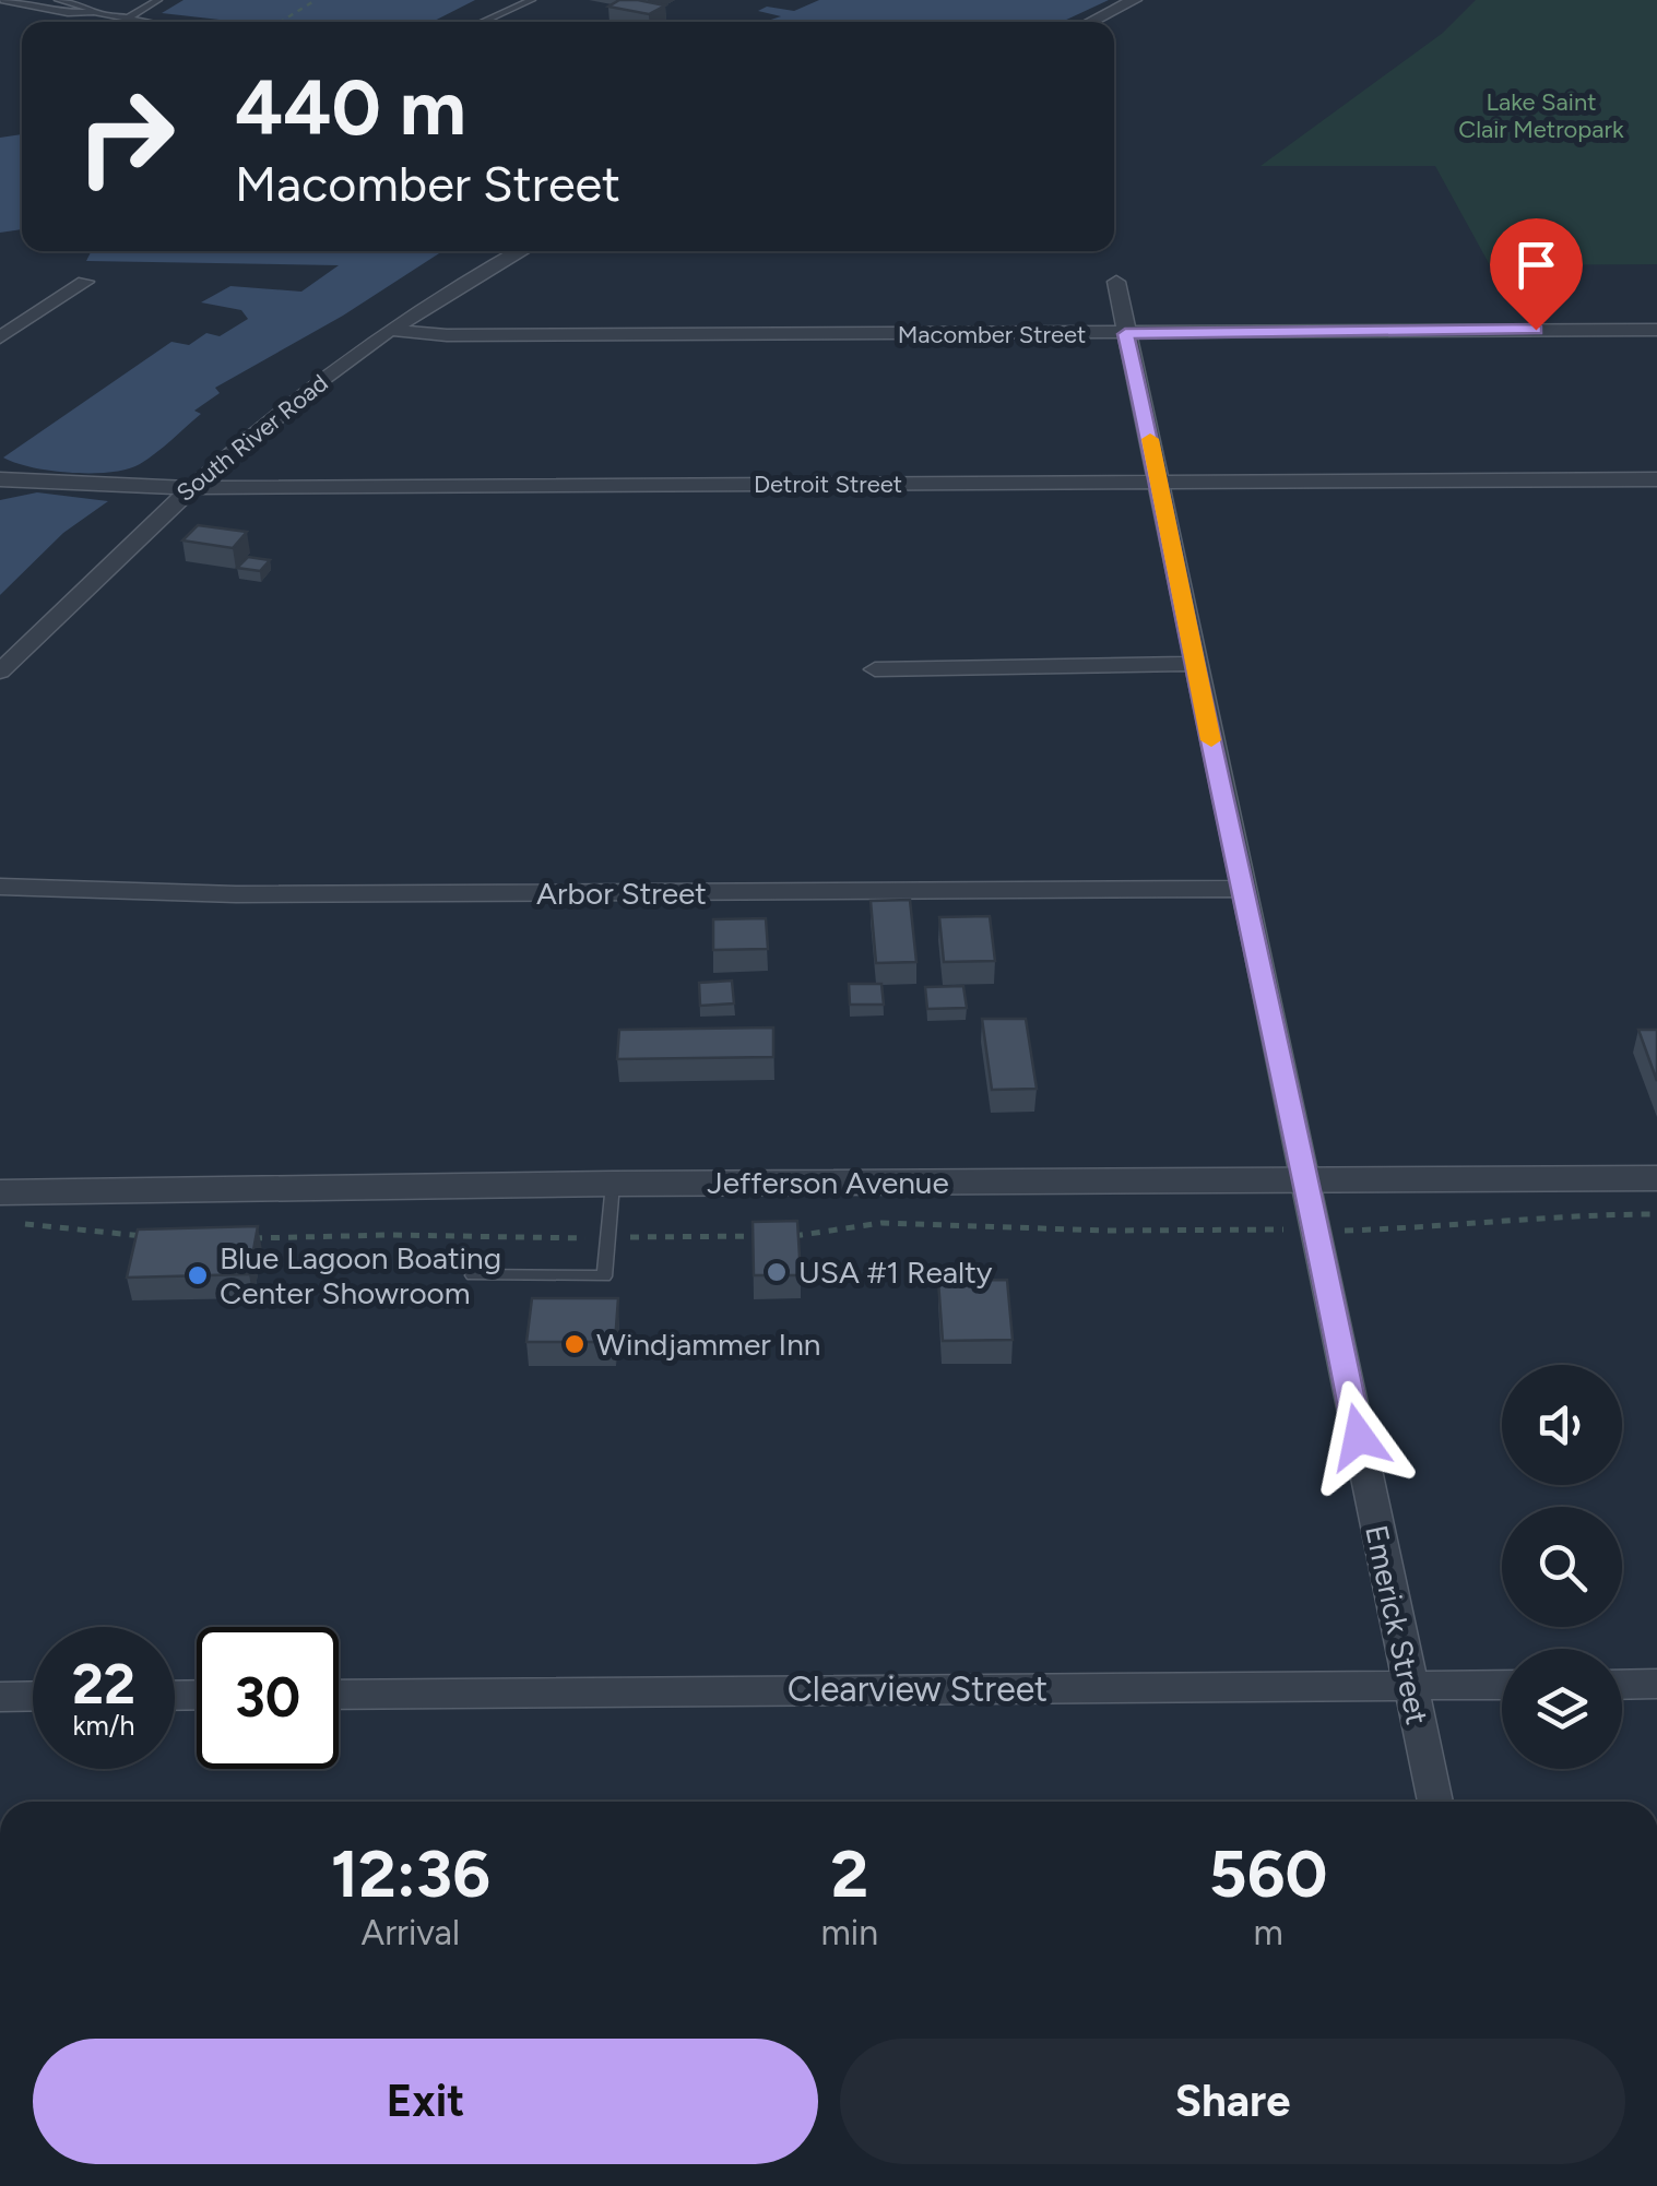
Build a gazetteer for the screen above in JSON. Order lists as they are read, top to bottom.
{
  "streets": {
    "street": [
      "Macomber Street",
      "South River Road",
      "Detroit Street",
      "Arbor Street",
      "Jefferson Avenue",
      "Emerick Street",
      "Clearview Street"
    ]
  },
  "crossings": [
    ["Macomber Street", "South River Road"],
    ["Macomber Street", "Emerick Street"],
    ["South River Road", "Detroit Street"],
    ["Detroit Street", "Emerick Street"],
    ["Arbor Street", "Emerick Street"],
    ["Jefferson Avenue", "Emerick Street"],
    ["Emerick Street", "Clearview Street"]
  ],
  "parks": ["Lake Saint Clair Metropark"],
  "places": ["USA #1 Realty", "Blue Lagoon Boating Center Showroom", "Windjammer Inn"],
  "page": {
    "turn": ["440 m", "Macomber Street"],
    "speed": "22 km/h",
    "limit": "30",
    "eta": [
      "12:36",
      "Arrival",
      "2",
      "min",
      "560",
      "m"
    ],
    "buttons": ["Exit", "Share"]
  }
}
